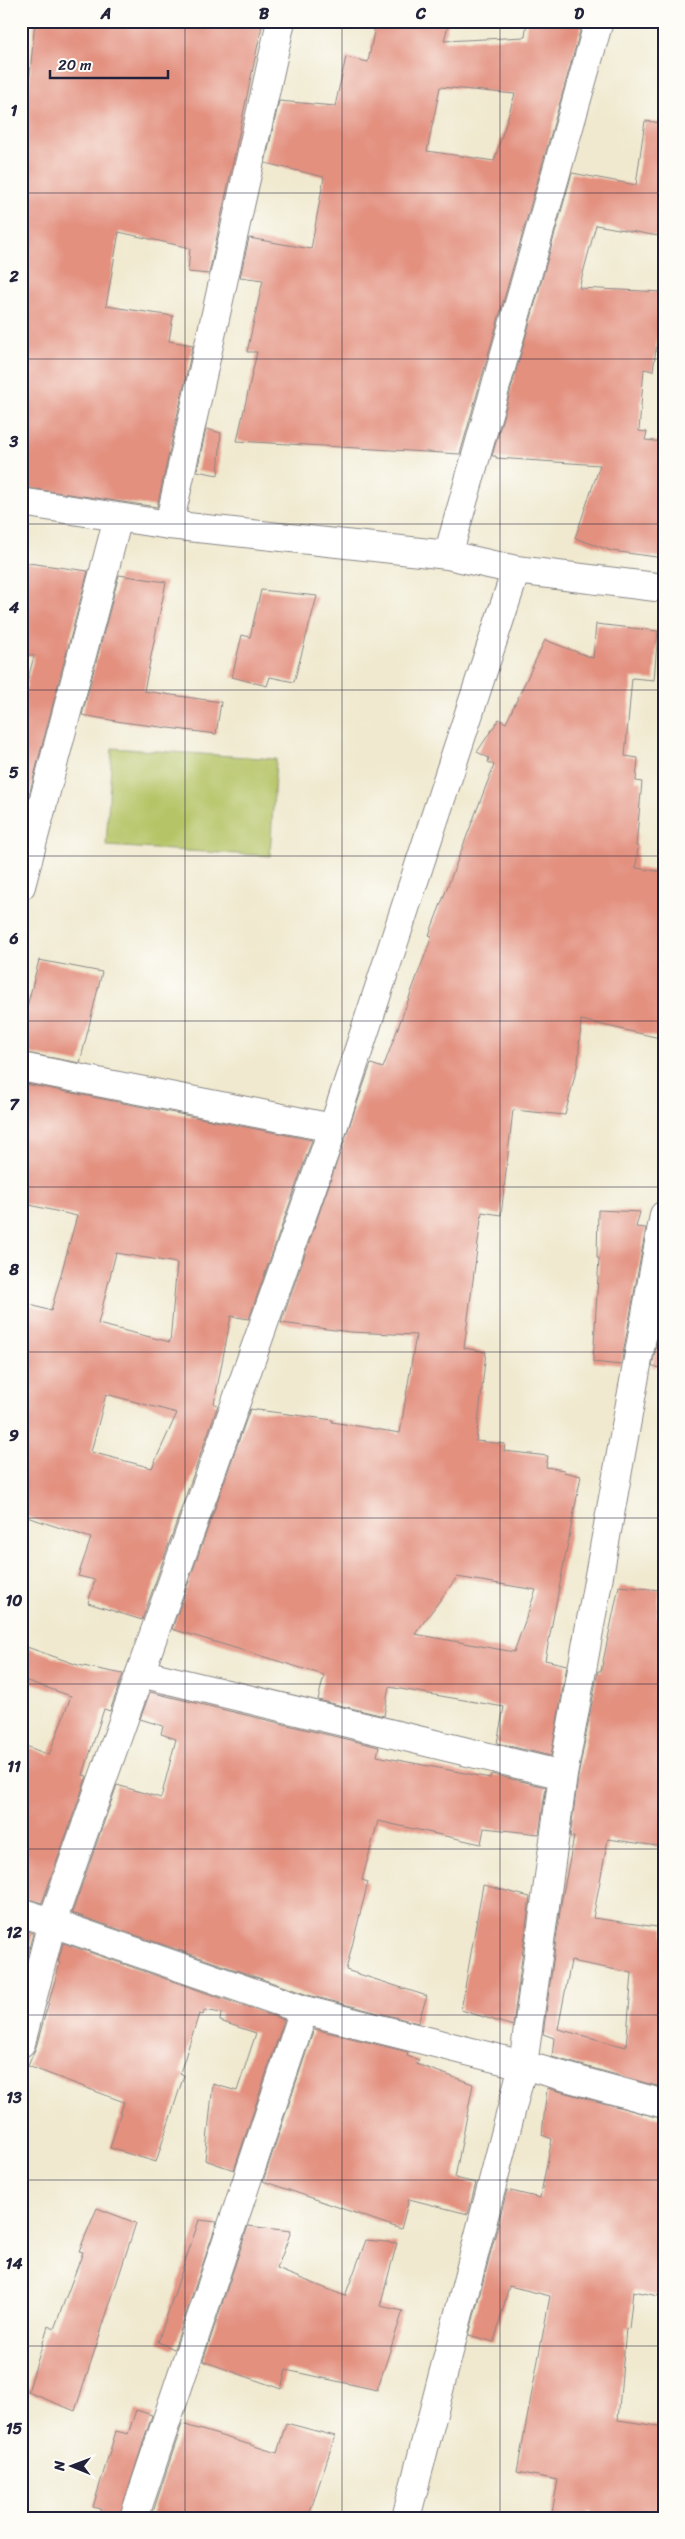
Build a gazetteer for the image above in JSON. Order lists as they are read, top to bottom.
{
  "scale_bar": "20 m",
  "north": "left",
  "grid": {
    "columns": [
      "A",
      "B",
      "C",
      "D"
    ],
    "rows": [
      "1",
      "2",
      "3",
      "4",
      "5",
      "6",
      "7",
      "8",
      "9",
      "10",
      "11",
      "12",
      "13",
      "14",
      "15"
    ]
  }
}
